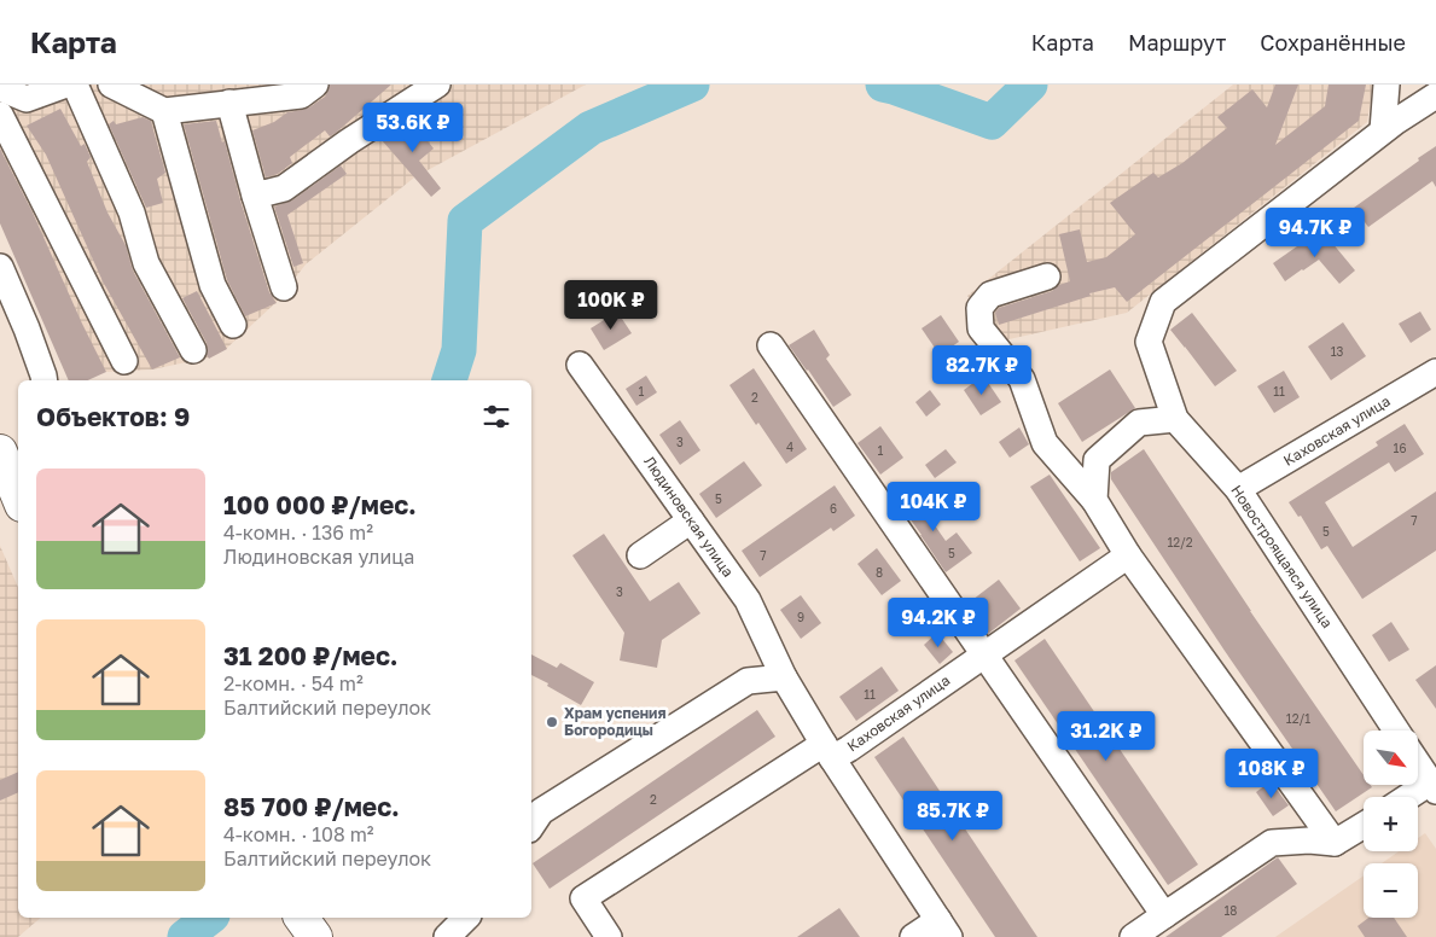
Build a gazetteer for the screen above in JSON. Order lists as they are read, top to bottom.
{
  "streets": {
    "street": ["Каховская улица", "Людиновская улица", "Новостроящаяся улица"]
  },
  "crossings": [
    ["Каховская улица", "Людиновская улица"],
    ["Каховская улица", "Новостроящаяся улица"]
  ],
  "places": ["Храм успения Богородицы"],
  "house_numbers": [
    "13",
    "1",
    "11",
    "2",
    "3",
    "4",
    "16",
    "1",
    "5",
    "6",
    "7",
    "5",
    "12/2",
    "5",
    "7",
    "8",
    "3",
    "9",
    "11",
    "12/1",
    "2",
    "18"
  ],
  "north": "bottom right",
  "page": {
    "header": "Карта",
    "nav": ["Карта", "Маршрут", "Сохранённые"],
    "price": [
      "53.6K ₽",
      "94.7K ₽",
      "100K ₽",
      "82.7K ₽",
      "104K ₽",
      "94.2K ₽",
      "31.2K ₽",
      "108K ₽",
      "85.7K ₽"
    ],
    "heading": "Объектов: 9",
    "list": [
      {
        "name": "100 000 ₽/мес.",
        "note": "4-комн. · 136 m² · Людиновская улица"
      },
      {
        "name": "31 200 ₽/мес.",
        "note": "2-комн. · 54 m² · Балтийский переулок"
      },
      {
        "name": "85 700 ₽/мес.",
        "note": "4-комн. · 108 m² · Балтийский переулок"
      }
    ],
    "map_buttons": ["+", "−"]
  }
}
